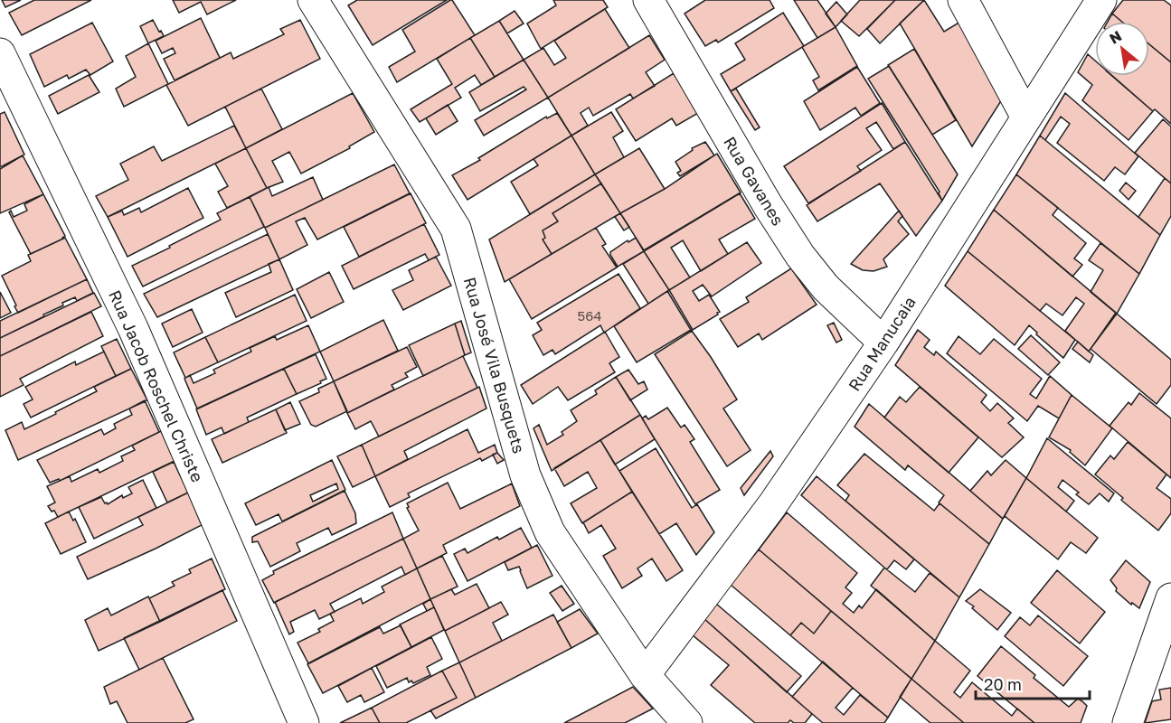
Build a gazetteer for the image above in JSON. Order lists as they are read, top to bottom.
{
  "streets": {
    "street": [
      "Rua Gavanes",
      "Rua Manucaia",
      "Rua José Vila Busquets",
      "Rua Jacob Roschel Christe"
    ]
  },
  "crossings": [
    ["Rua Gavanes", "Rua Manucaia"],
    ["Rua Manucaia", "Rua José Vila Busquets"]
  ],
  "house_numbers": ["564"],
  "scale_bar": "20 m",
  "north": "top left"
}
